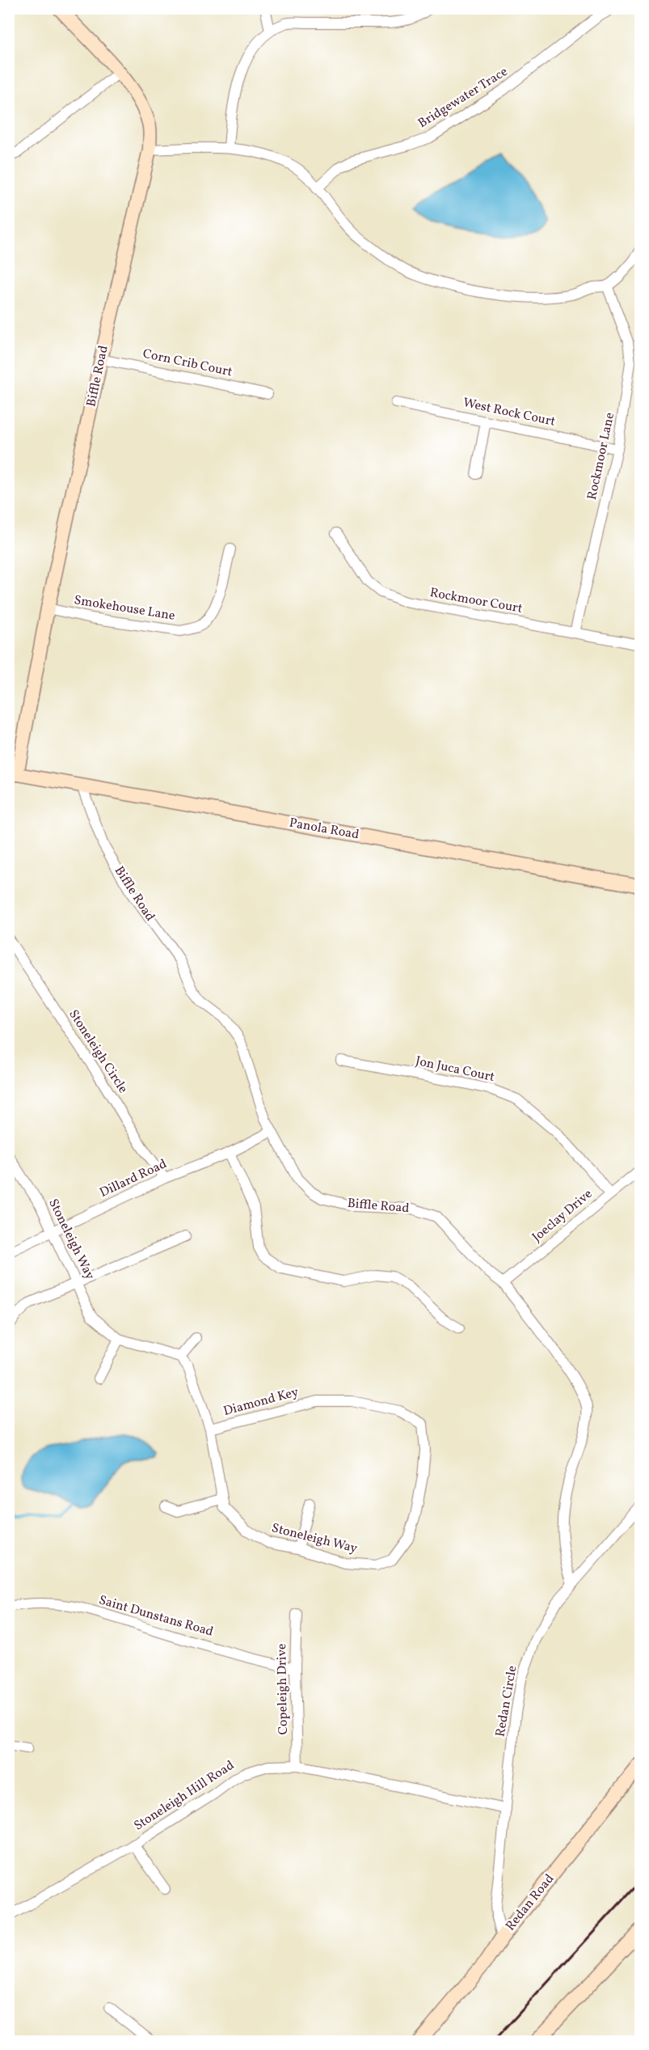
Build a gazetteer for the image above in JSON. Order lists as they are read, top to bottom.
{
  "streets": {
    "main road": ["Biffle Road", "Panola Road", "Redan Road"],
    "street": [
      "Bridgewater Trace",
      "Corn Crib Court",
      "West Rock Court",
      "Rockmoor Lane",
      "Rockmoor Court",
      "Smokehouse Lane",
      "Stoneleigh Circle",
      "Jon Juca Court",
      "Dillard Road",
      "Joeclay Drive",
      "Stoneleigh Way",
      "Diamond Key",
      "Saint Dunstans Road",
      "Copeleigh Drive",
      "Redan Circle",
      "Stoneleigh Hill Road"
    ]
  },
  "crossings": [
    ["Corn Crib Court", "Biffle Road"],
    ["Biffle Road", "Smokehouse Lane"],
    ["Biffle Road", "Panola Road"],
    ["Biffle Road", "Dillard Road"],
    ["Biffle Road", "Joeclay Drive"],
    ["Biffle Road", "Redan Circle"],
    ["West Rock Court", "Rockmoor Lane"],
    ["Rockmoor Lane", "Rockmoor Court"],
    ["Stoneleigh Circle", "Dillard Road"],
    ["Jon Juca Court", "Joeclay Drive"],
    ["Dillard Road", "Stoneleigh Way"],
    ["Stoneleigh Way", "Diamond Key"],
    ["Saint Dunstans Road", "Copeleigh Drive"],
    ["Copeleigh Drive", "Stoneleigh Hill Road"],
    ["Redan Circle", "Stoneleigh Hill Road"],
    ["Redan Circle", "Redan Road"]
  ]
}
